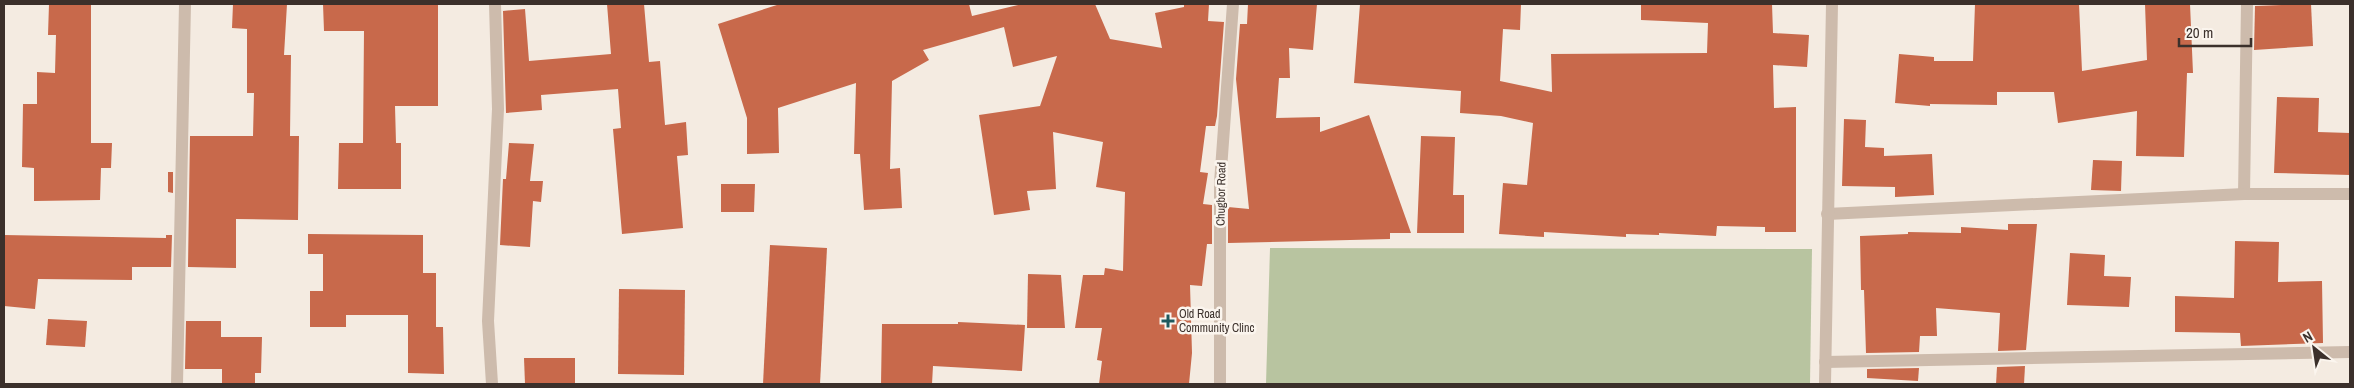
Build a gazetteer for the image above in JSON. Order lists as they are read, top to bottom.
{
  "streets": {
    "street": ["Chugbor Road"]
  },
  "places": {
    "health": ["Old Road Community Clinc"]
  },
  "scale_bar": "20 m",
  "north": "top left"
}
